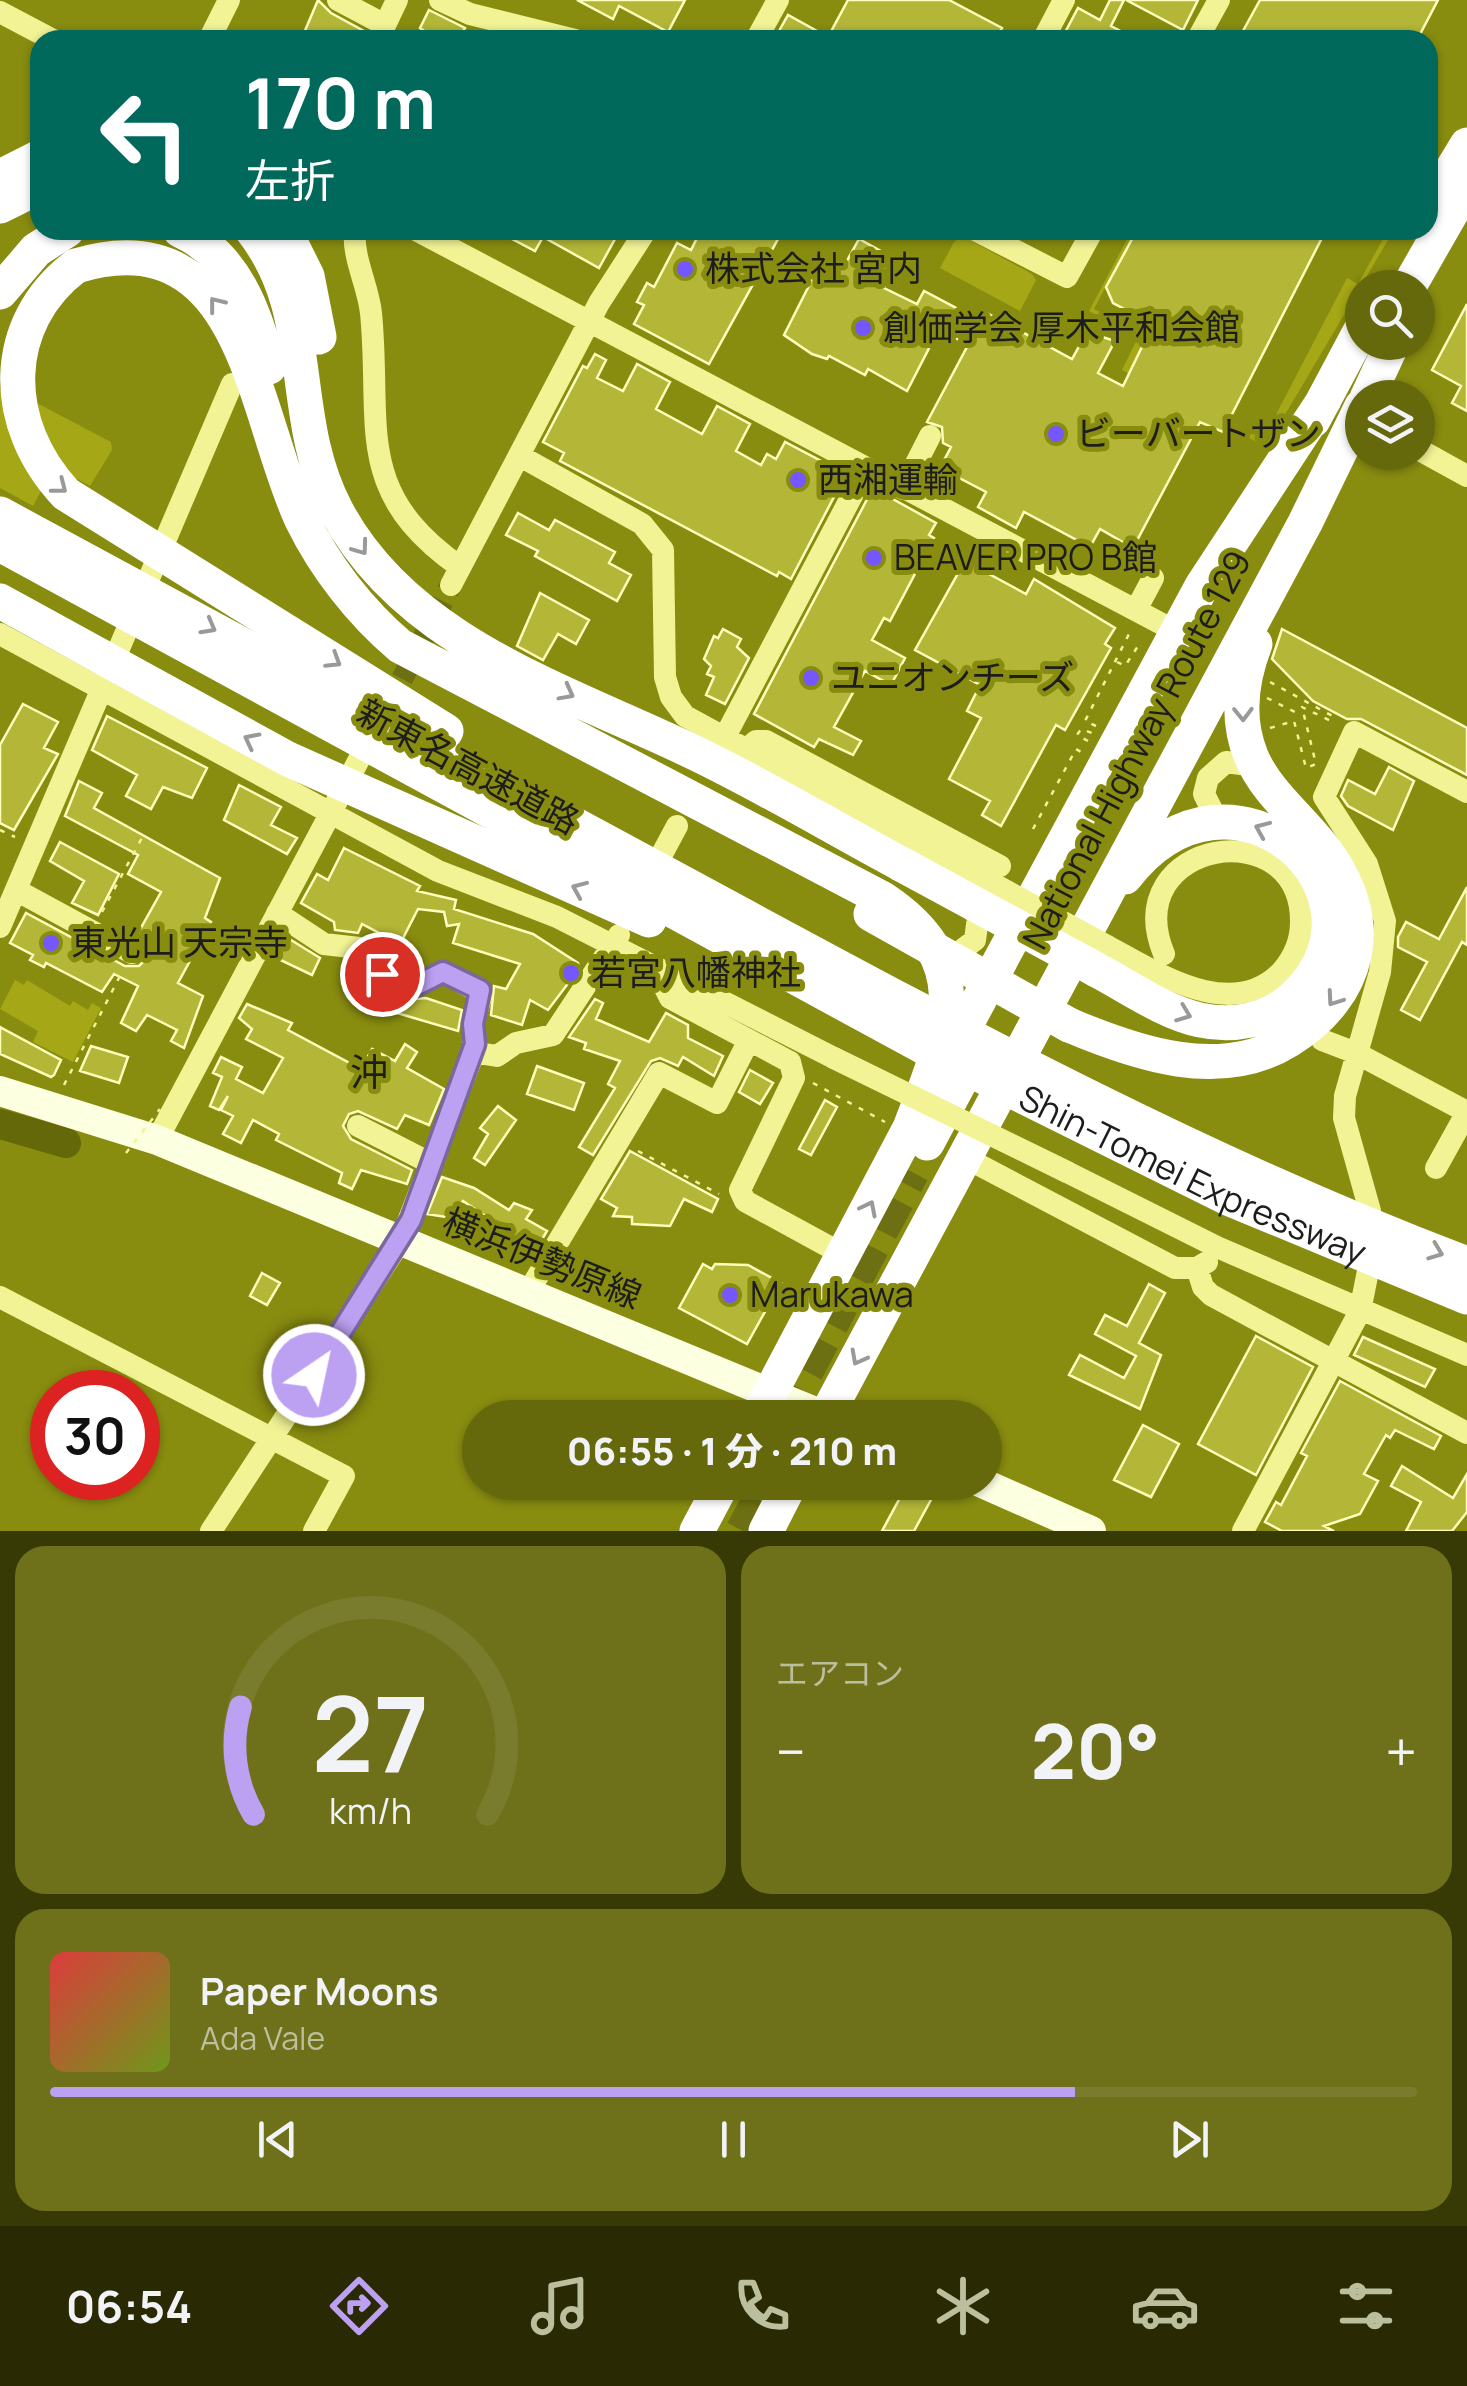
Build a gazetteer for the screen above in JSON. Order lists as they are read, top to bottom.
{
  "streets": {
    "highway": ["National Highway Route 129", "新東名高速道路", "Shin-Tomei Expressway"],
    "main road": ["横浜伊勢原線"]
  },
  "crossings": [
    ["新東名高速道路", "Shin-Tomei Expressway"]
  ],
  "districts": ["沖"],
  "places": [
    "株式会社 宮内",
    "創価学会 厚木平和会館",
    "ビーバートザン",
    "西湘運輸",
    "BEAVER PRO B館",
    "ユニオンチーズ",
    "東光山 天宗寺",
    "若宮八幡神社",
    "Marukawa"
  ],
  "page": {
    "turn": ["170 m", "左折"],
    "limit": "30",
    "trip": "06:55 · 1 分 · 210 m",
    "tile": "エアコン",
    "heat": ["−", "20°", "+"],
    "song": ["Paper Moons", "Ada Vale"],
    "tabs": "06:54",
    "gauge": ["27", "km/h"]
  }
}
